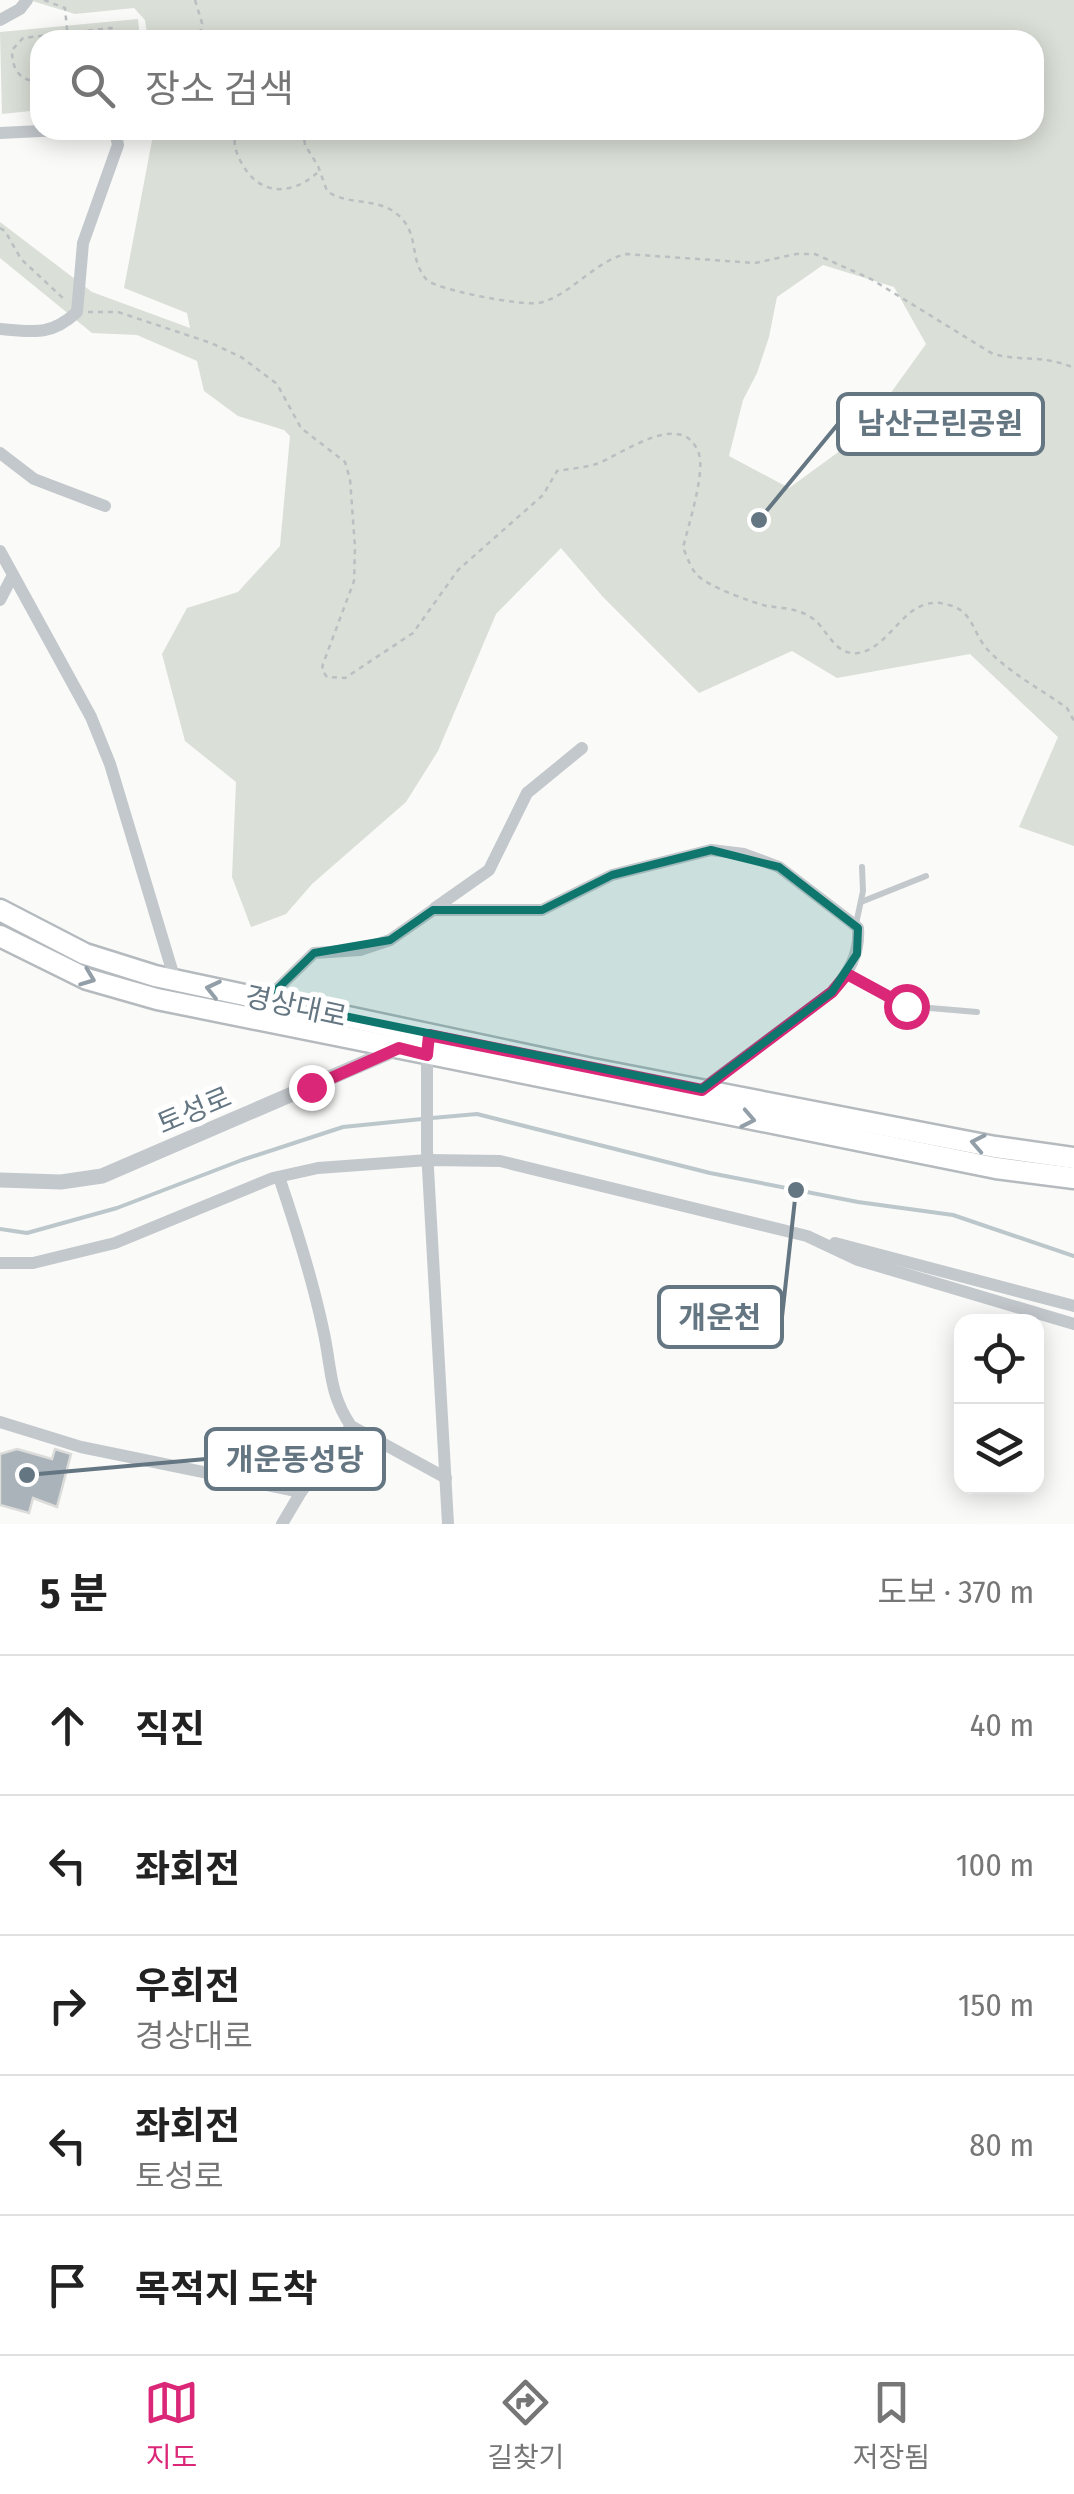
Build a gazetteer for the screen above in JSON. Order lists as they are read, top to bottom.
{
  "streets": {
    "main road": ["경상대로"],
    "street": ["토성로"]
  },
  "crossings": [
    ["경상대로", "토성로"]
  ],
  "places": ["남산근린공원", "개운천", "개운동성당"],
  "page": {
    "search": "장소 검색",
    "heading": ["5 분", "도보 · 370 m"],
    "list": [
      ["직진", "40 m"],
      ["좌회전", "100 m"],
      ["우회전", "경상대로", "150 m"],
      ["좌회전", "토성로", "80 m"],
      "목적지 도착"
    ],
    "nav": ["지도", "길찾기", "저장됨"]
  }
}
